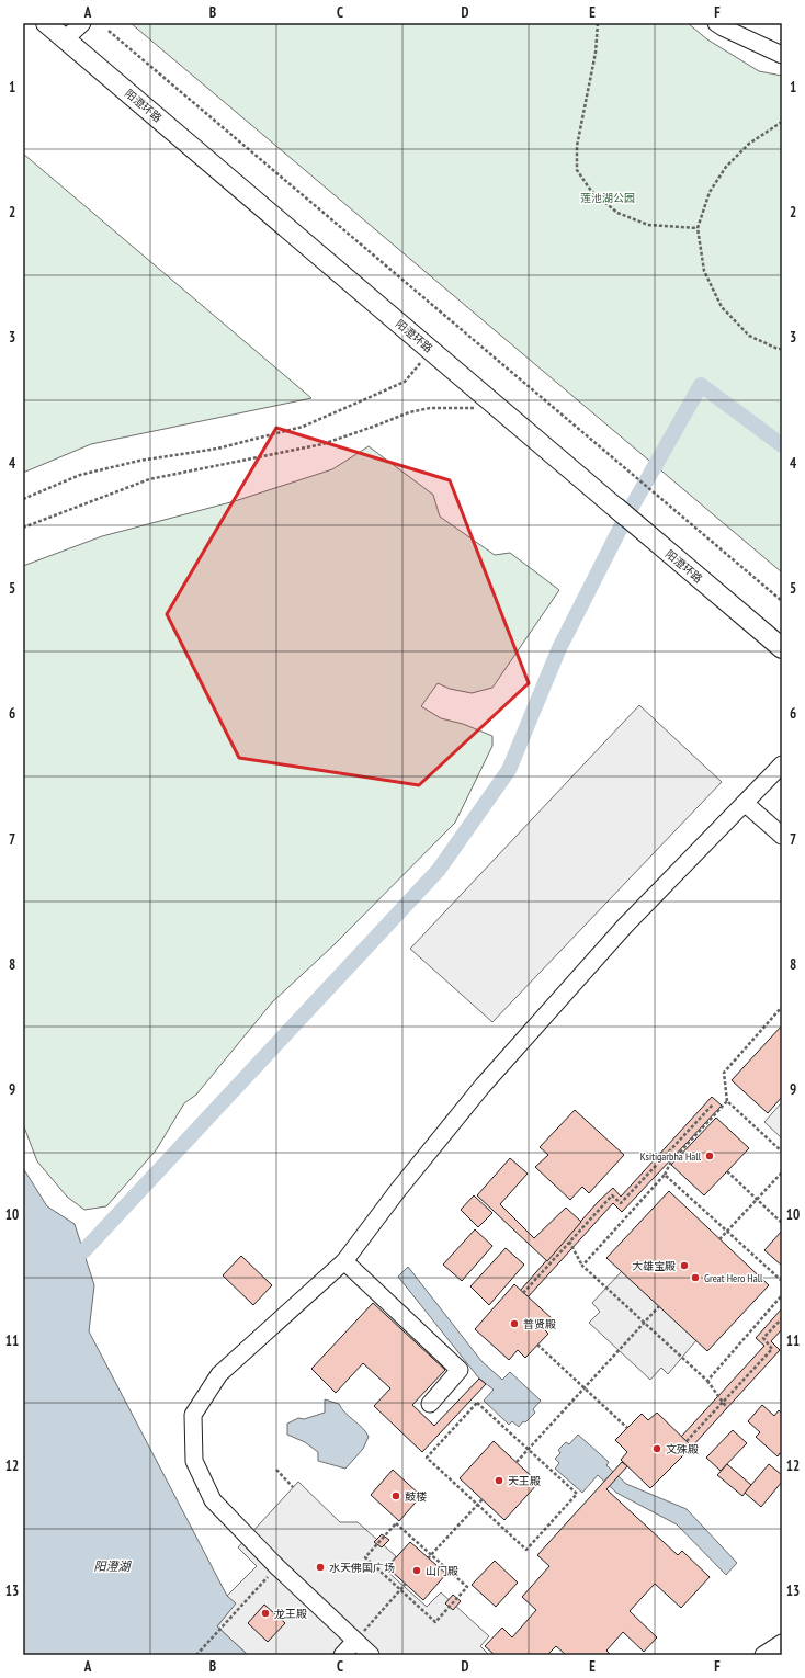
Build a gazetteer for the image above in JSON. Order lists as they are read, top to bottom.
{
  "streets": {
    "main road": ["阳澄环路"]
  },
  "water": ["阳澄湖"],
  "parks": ["莲池湖公园"],
  "places": [
    "Ksitigarbha Hall",
    "大雄宝殿",
    "Great Hero Hall",
    "普贤殿",
    "文殊殿",
    "天王殿",
    "鼓楼",
    "水天佛国广场",
    "山门殿",
    "龙王殿"
  ],
  "grid": {
    "columns": [
      "A",
      "B",
      "C",
      "D",
      "E",
      "F"
    ],
    "rows": [
      "1",
      "2",
      "3",
      "4",
      "5",
      "6",
      "7",
      "8",
      "9",
      "10",
      "11",
      "12",
      "13"
    ]
  }
}
